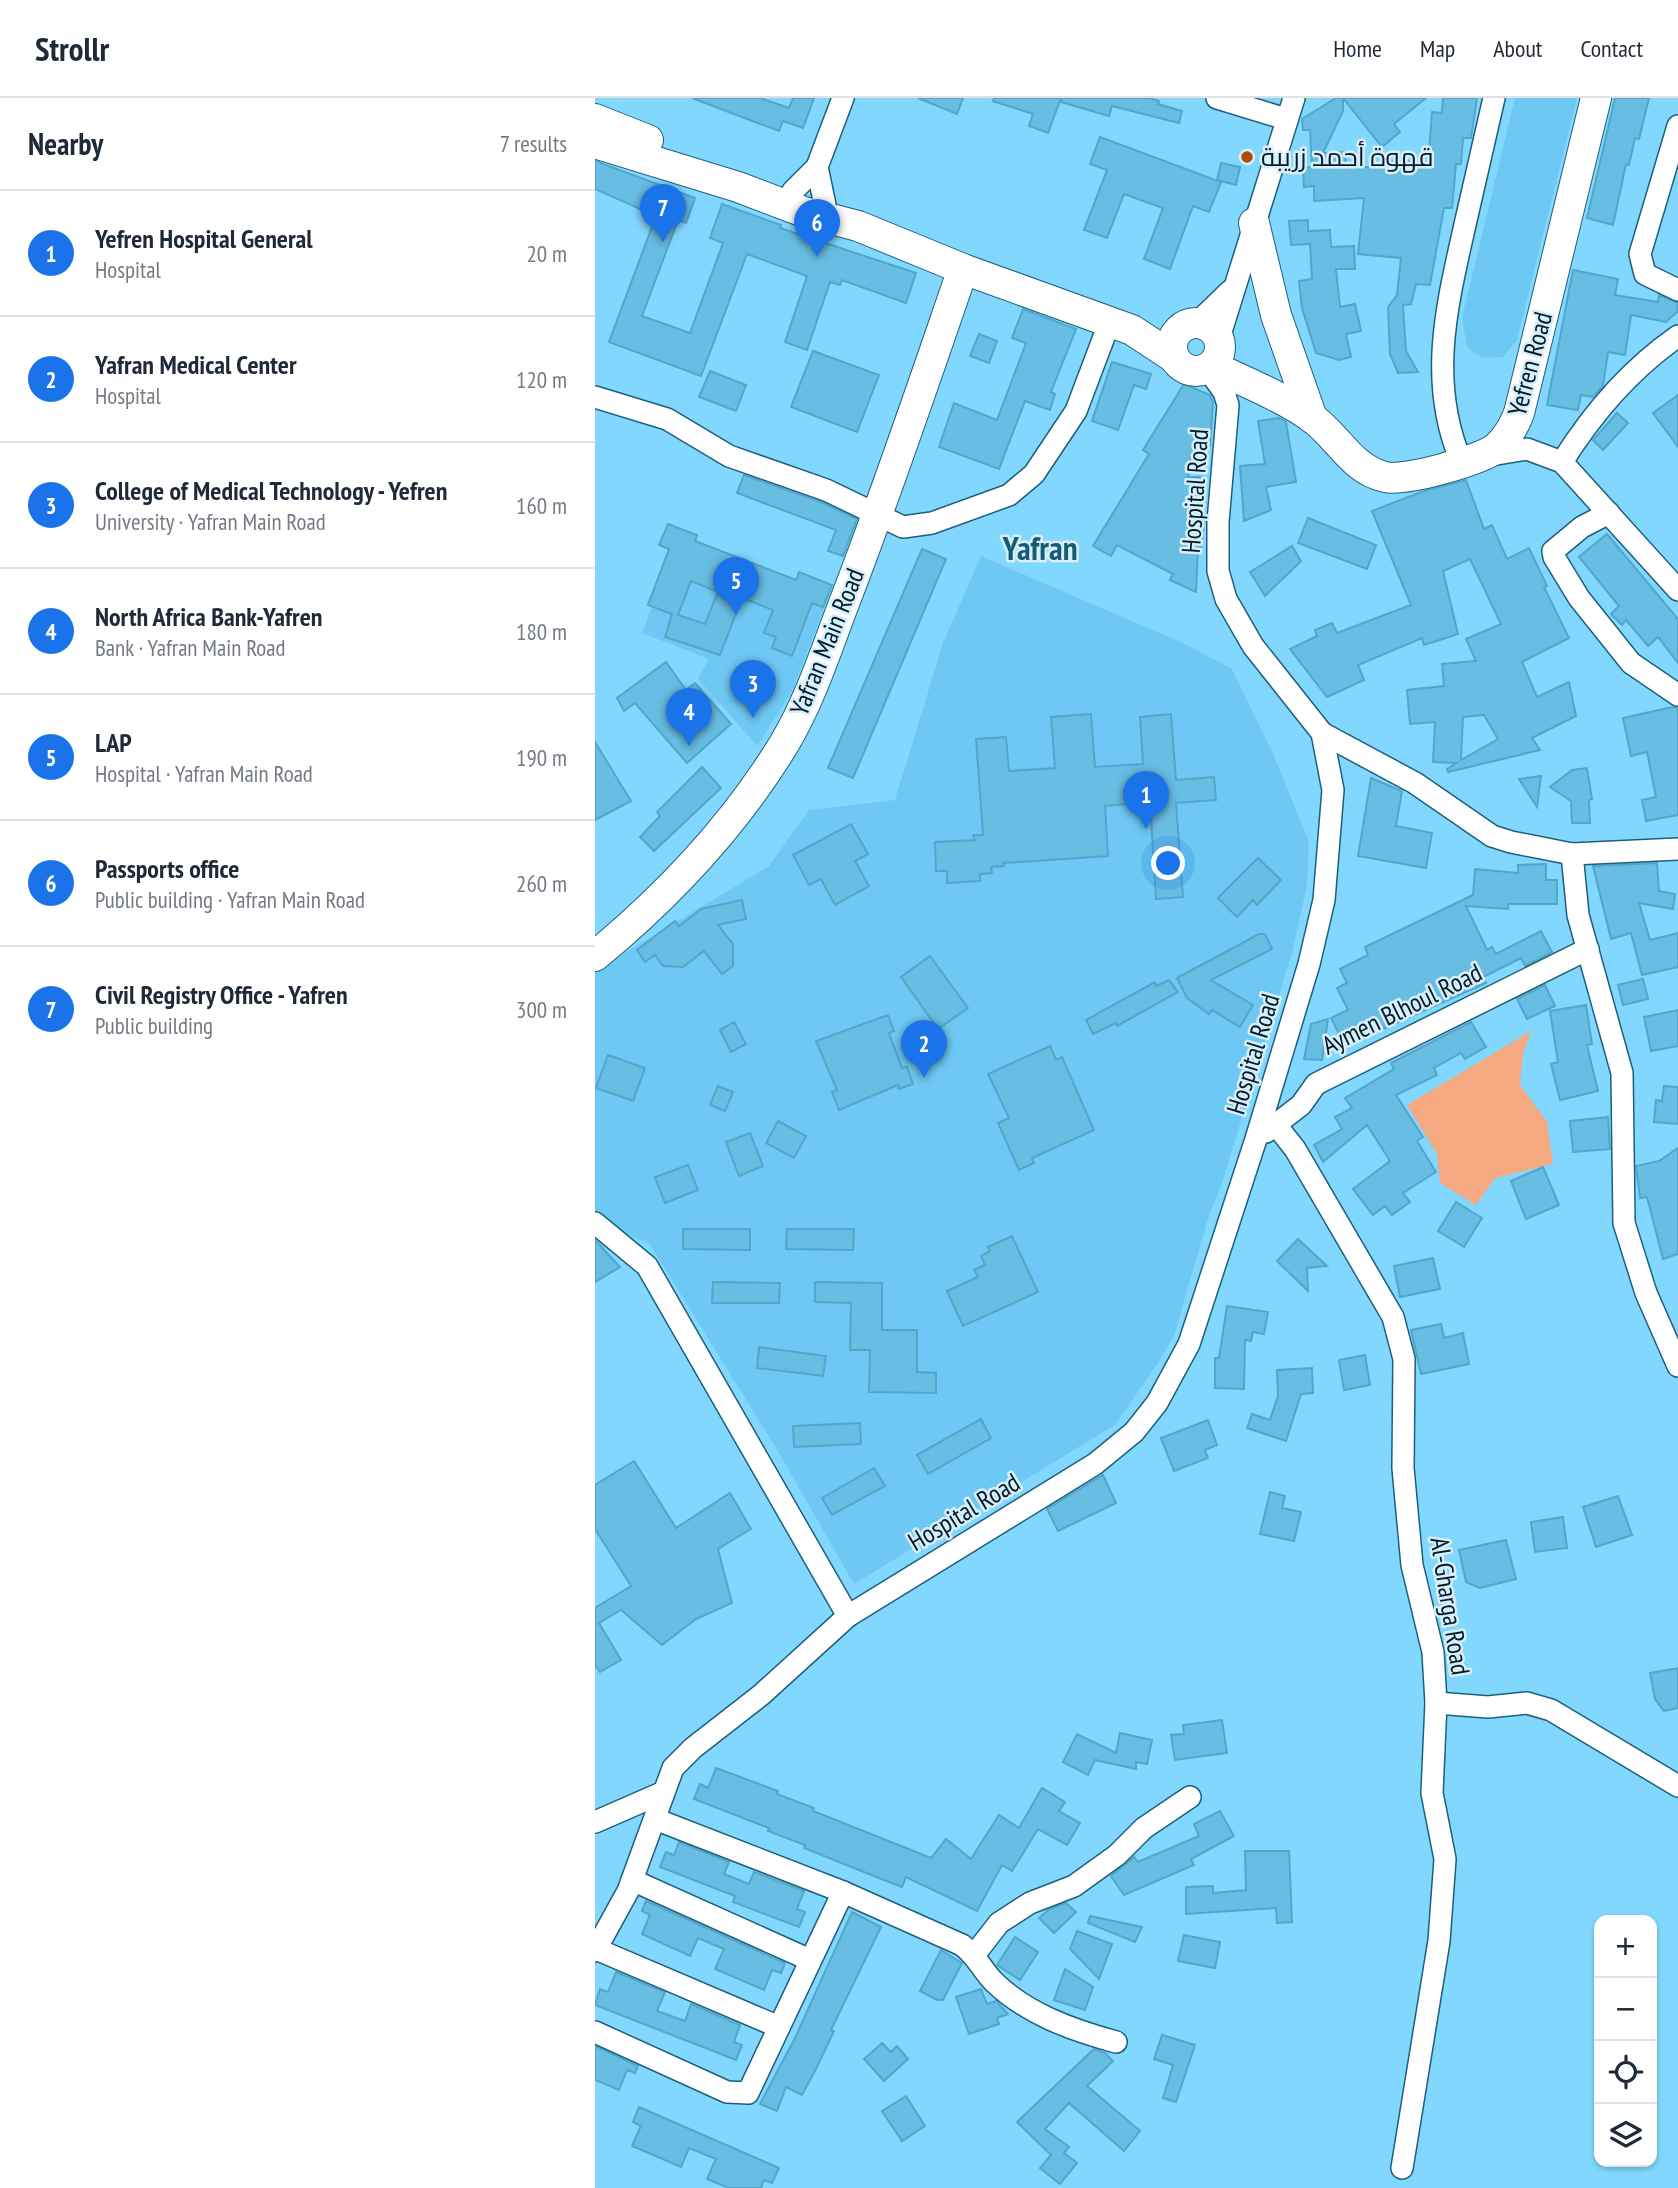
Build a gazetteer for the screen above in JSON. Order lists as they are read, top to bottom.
{
  "streets": {
    "main road": ["Yefren Road", "Yafran Main Road"],
    "street": ["Hospital Road", "Aymen Blhoul Road", "Al-Gharga Road"]
  },
  "crossings": [
    ["Yefren Road", "Hospital Road"],
    ["Hospital Road", "Aymen Blhoul Road"],
    ["Aymen Blhoul Road", "Al-Gharga Road"]
  ],
  "districts": ["Yafran"],
  "places": ["قهوة أحمد زريبة"],
  "page": {
    "header": "Strollr",
    "nav": [
      "Home",
      "Map",
      "About",
      "Contact"
    ],
    "heading": ["Nearby", "7 results"],
    "pins": [
      "7",
      "6",
      "5",
      "3",
      "4",
      "1",
      "2"
    ],
    "list": [
      {
        "mark": "1",
        "name": "Yefren Hospital General",
        "note": "Hospital",
        "value": "20 m"
      },
      {
        "mark": "2",
        "name": "Yafran Medical Center",
        "note": "Hospital",
        "value": "120 m"
      },
      {
        "mark": "3",
        "name": "College of Medical Technology - Yefren",
        "note": "University · Yafran Main Road",
        "value": "160 m"
      },
      {
        "mark": "4",
        "name": "North Africa Bank-Yafren",
        "note": "Bank · Yafran Main Road",
        "value": "180 m"
      },
      {
        "mark": "5",
        "name": "LAP",
        "note": "Hospital · Yafran Main Road",
        "value": "190 m"
      },
      {
        "mark": "6",
        "name": "Passports office",
        "note": "Public building · Yafran Main Road",
        "value": "260 m"
      },
      {
        "mark": "7",
        "name": "Civil Registry Office - Yafren",
        "note": "Public building",
        "value": "300 m"
      }
    ],
    "map_buttons": ["+", "−"]
  }
}
